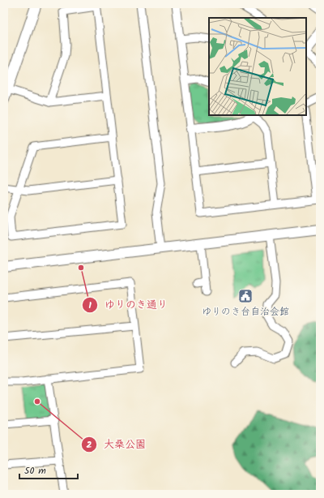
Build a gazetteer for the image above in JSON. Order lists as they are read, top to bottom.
{
  "places": {
    "other": ["ゆりのき通り", "大桑公園"],
    "public building": ["ゆりのき台自治会館"]
  },
  "scale_bar": "50 m"
}
